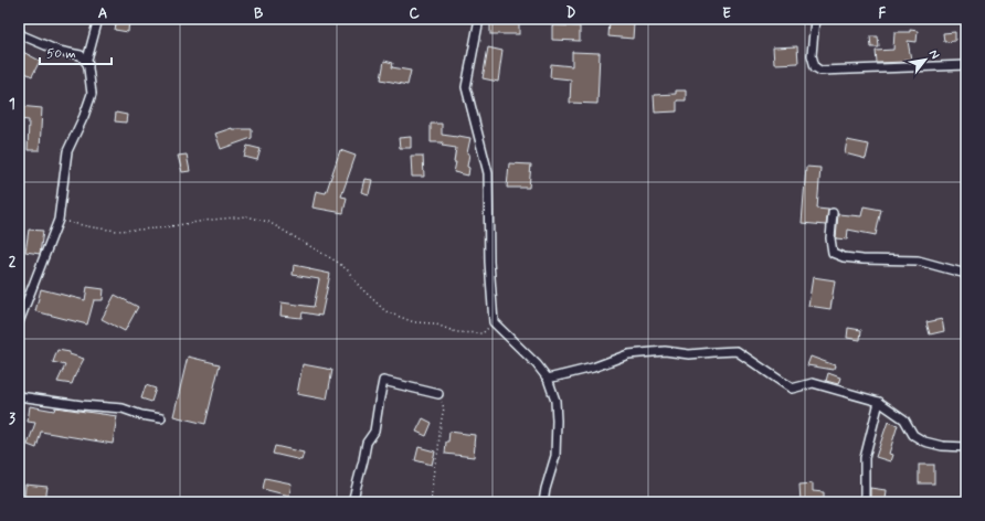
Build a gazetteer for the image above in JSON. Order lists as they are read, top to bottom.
{
  "scale_bar": "50 m",
  "north": "top right",
  "grid": {
    "columns": [
      "A",
      "B",
      "C",
      "D",
      "E",
      "F"
    ],
    "rows": ["1", "2", "3"]
  }
}
